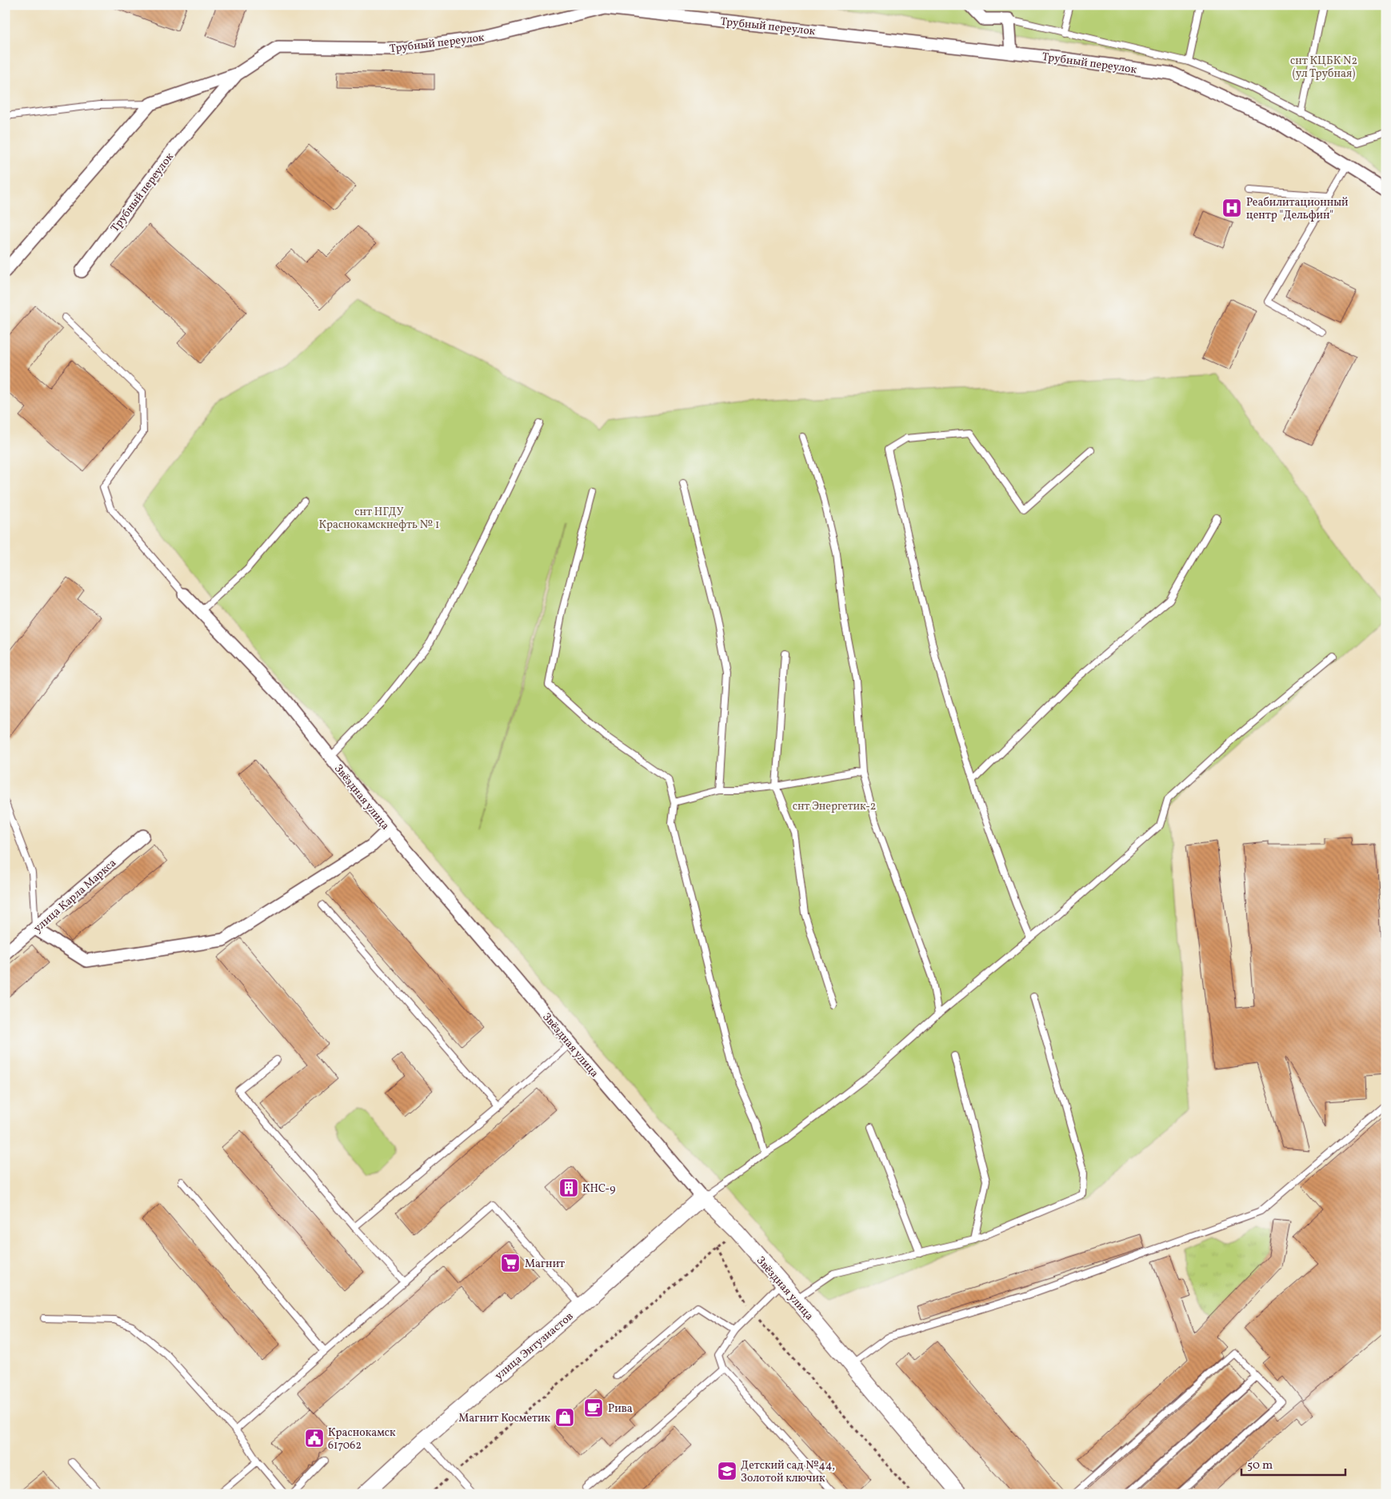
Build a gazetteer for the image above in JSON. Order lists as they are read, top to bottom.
{
  "streets": {
    "street": [
      "Трубный переулок",
      "Звёздная улица",
      "улица Карла Маркса",
      "улица Энтузиастов"
    ]
  },
  "crossings": [
    ["Звёздная улица", "улица Энтузиастов"]
  ],
  "parks": ["снт КЦБК N2 (ул Трубная)", "снт НГДУ Краснокамскнефть № 1", "снт Энергетик-2"],
  "places": {
    "hospital": ["Реабилитационный центр \"Дельфин\""],
    "building": ["КНС-9"],
    "supermarket": ["Магнит"],
    "cafe": ["Рива"],
    "shop": ["Магнит Косметик"],
    "public building": ["Краснокамск 617062"],
    "school or university": ["Детский сад №44, Золотой ключик"]
  },
  "scale_bar": "50 m"
}
